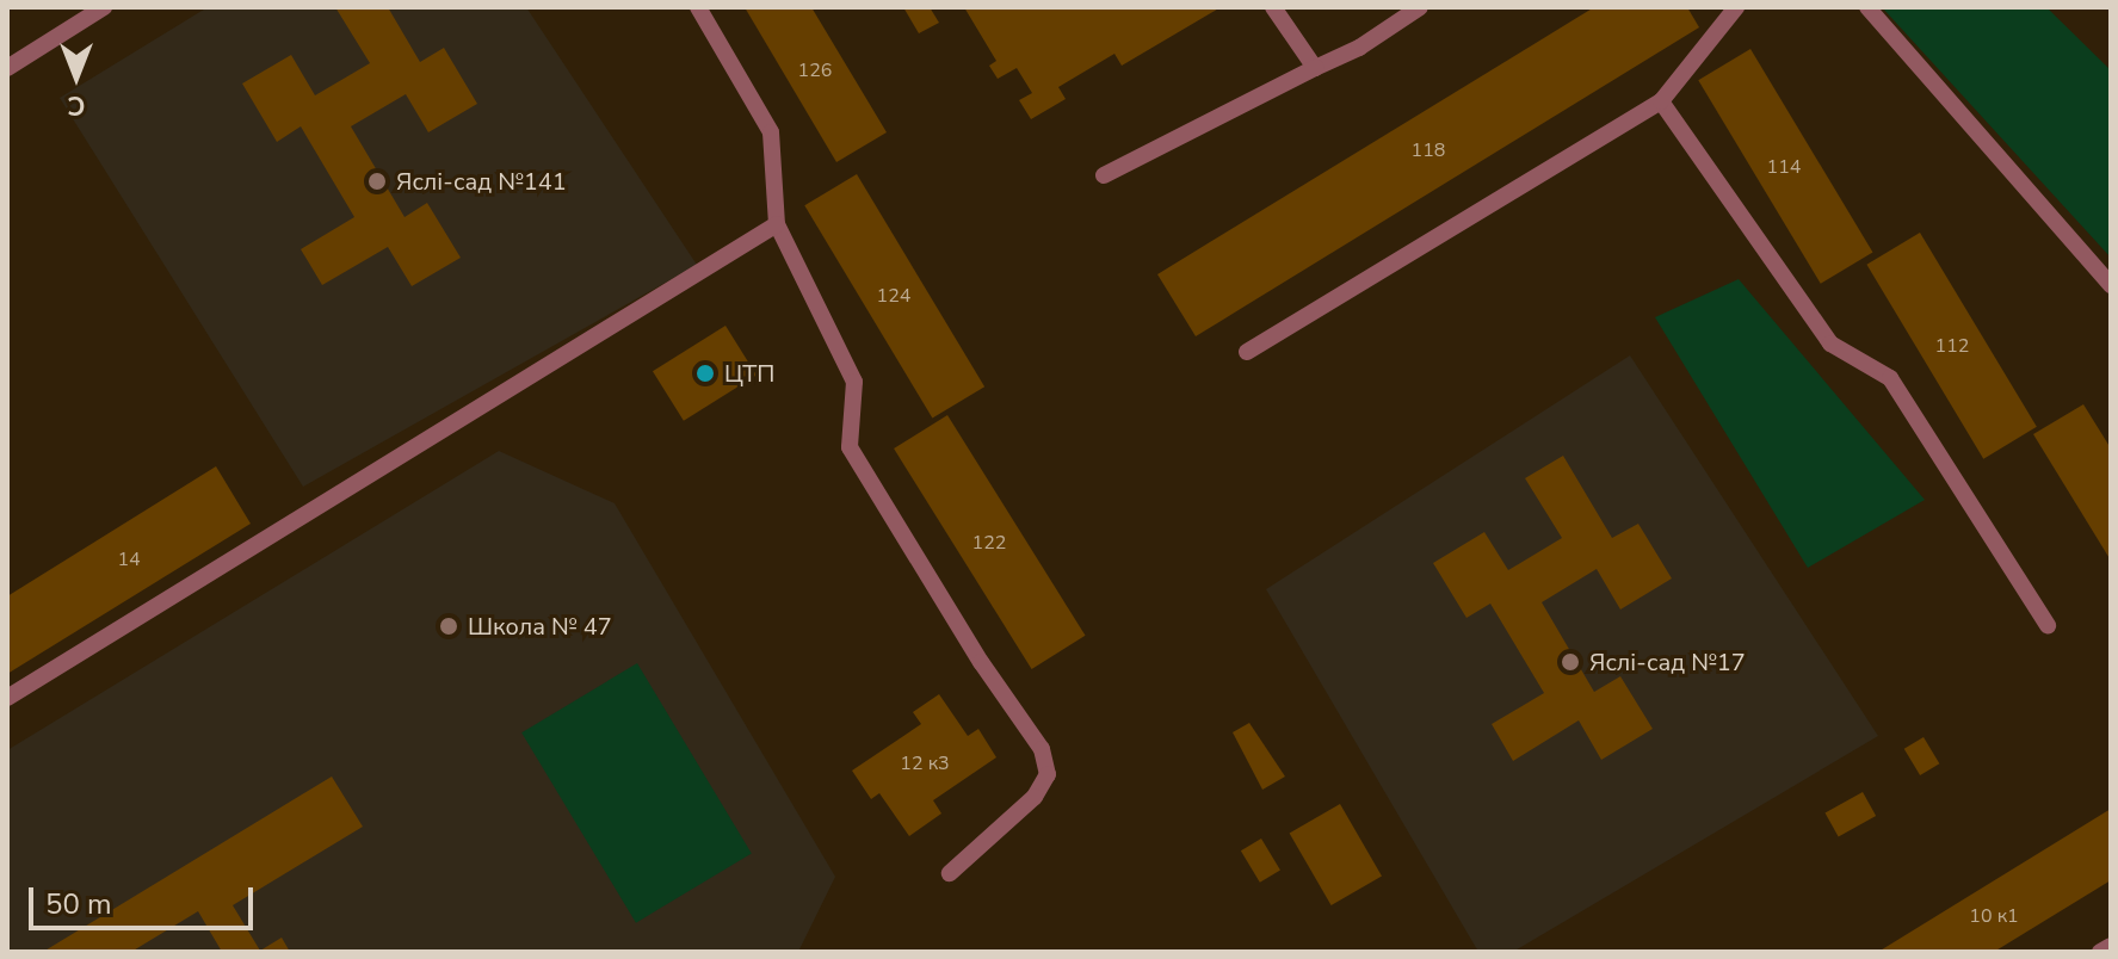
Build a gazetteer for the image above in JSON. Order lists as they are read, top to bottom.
{
  "places": [
    "Яслі-сад №141",
    "ЦТП",
    "Школа № 47",
    "Яслі-сад №17"
  ],
  "house_numbers": [
    "126",
    "118",
    "114",
    "124",
    "112",
    "122",
    "14",
    "12 к3",
    "10 к1"
  ],
  "scale_bar": "50 m",
  "north": "bottom"
}
